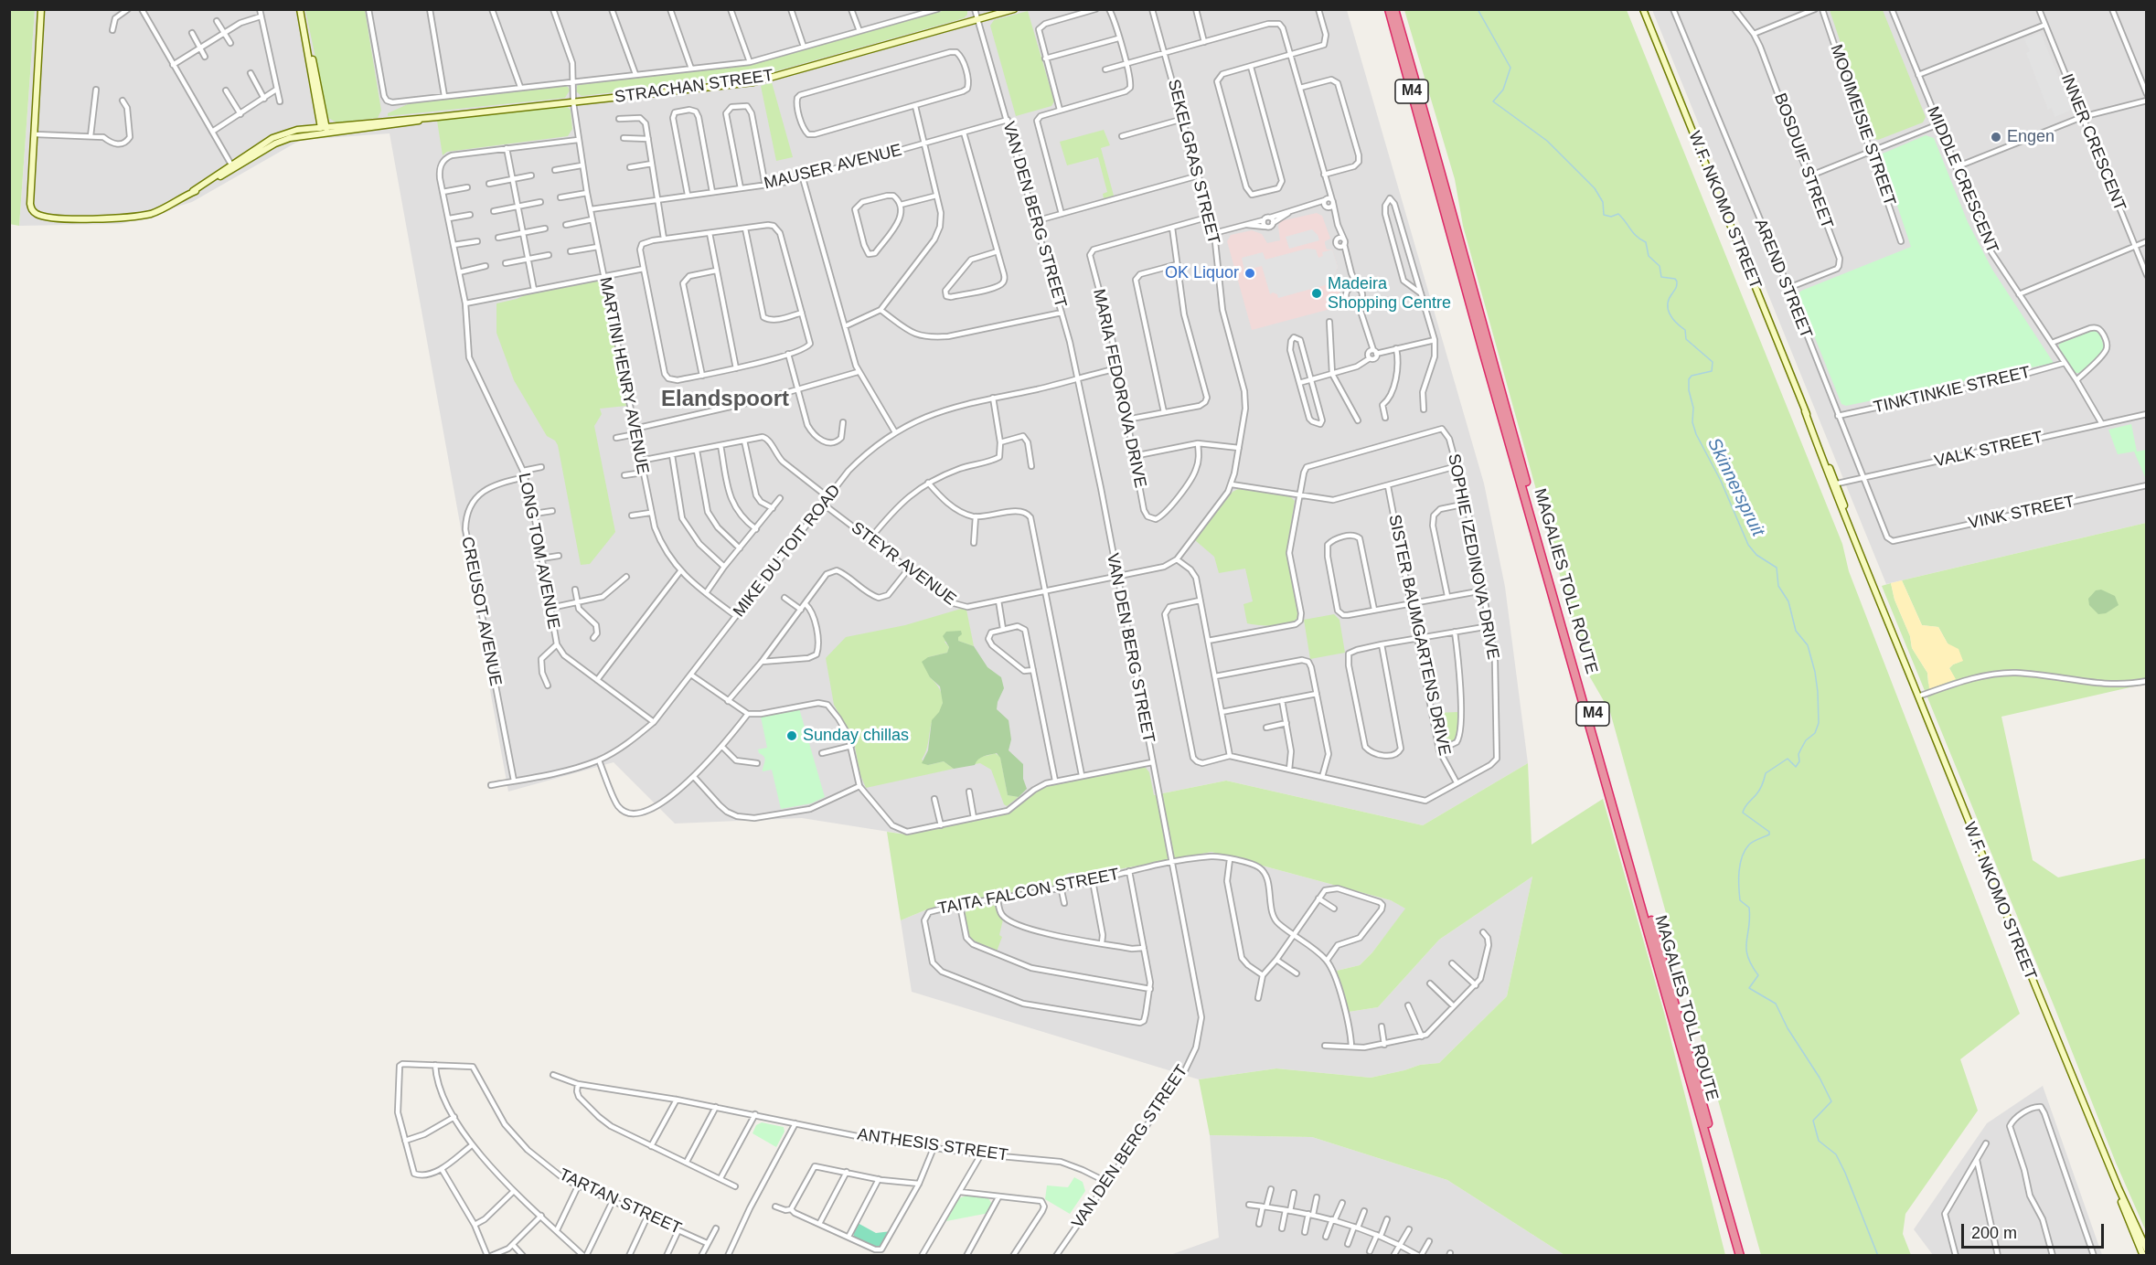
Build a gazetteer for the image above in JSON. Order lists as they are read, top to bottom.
{
  "streets": {
    "highway": ["M4", "MAGALIES TOLL ROUTE"],
    "main road": ["STRACHAN STREET", "W.F. NKOMO STREET"],
    "street": [
      "MOOIMEISIE STREET",
      "INNER CRESCENT",
      "BOSDUIF STREET",
      "SEKELGRAS STREET",
      "MAUSER AVENUE",
      "MIDDLE CRESCENT",
      "VAN DEN BERG STREET",
      "AREND STREET",
      "MARTINI HENRY AVENUE",
      "MARIA FEDOROVA DRIVE",
      "TINKTINKIE STREET",
      "VALK STREET",
      "VINK STREET",
      "LONG TOM AVENUE",
      "MIKE DU TOIT ROAD",
      "SOPHIE IZEDINOVA DRIVE",
      "STEYR AVENUE",
      "CREUSOT AVENUE",
      "SISTER BAUMGARTENS DRIVE",
      "TAITA FALCON STREET",
      "ANTHESIS STREET",
      "TARTAN STREET"
    ]
  },
  "crossings": [
    ["STRACHAN STREET", "VAN DEN BERG STREET"],
    ["STRACHAN STREET", "MARTINI HENRY AVENUE"],
    ["BOSDUIF STREET", "AREND STREET"],
    ["SEKELGRAS STREET", "MARIA FEDOROVA DRIVE"],
    ["MAUSER AVENUE", "VAN DEN BERG STREET"],
    ["MAUSER AVENUE", "MARTINI HENRY AVENUE"],
    ["MIDDLE CRESCENT", "TINKTINKIE STREET"],
    ["MIDDLE CRESCENT", "VALK STREET"],
    ["W.F. NKOMO STREET", "VALK STREET"],
    ["VAN DEN BERG STREET", "MIKE DU TOIT ROAD"],
    ["VAN DEN BERG STREET", "STEYR AVENUE"],
    ["VAN DEN BERG STREET", "TAITA FALCON STREET"],
    ["VAN DEN BERG STREET", "ANTHESIS STREET"],
    ["AREND STREET", "TINKTINKIE STREET"],
    ["AREND STREET", "VALK STREET"],
    ["AREND STREET", "VINK STREET"],
    ["MARTINI HENRY AVENUE", "MIKE DU TOIT ROAD"],
    ["MARIA FEDOROVA DRIVE", "MIKE DU TOIT ROAD"],
    ["LONG TOM AVENUE", "MIKE DU TOIT ROAD"],
    ["LONG TOM AVENUE", "CREUSOT AVENUE"],
    ["MIKE DU TOIT ROAD", "STEYR AVENUE"],
    ["MIKE DU TOIT ROAD", "CREUSOT AVENUE"],
    ["SOPHIE IZEDINOVA DRIVE", "SISTER BAUMGARTENS DRIVE"]
  ],
  "districts": ["Elandspoort"],
  "water": ["Skinnerspruit"],
  "places": [
    "Engen",
    "OK Liquor",
    "Madeira Shopping Centre",
    "Sunday chillas"
  ],
  "scale_bar": "200 m"
}
